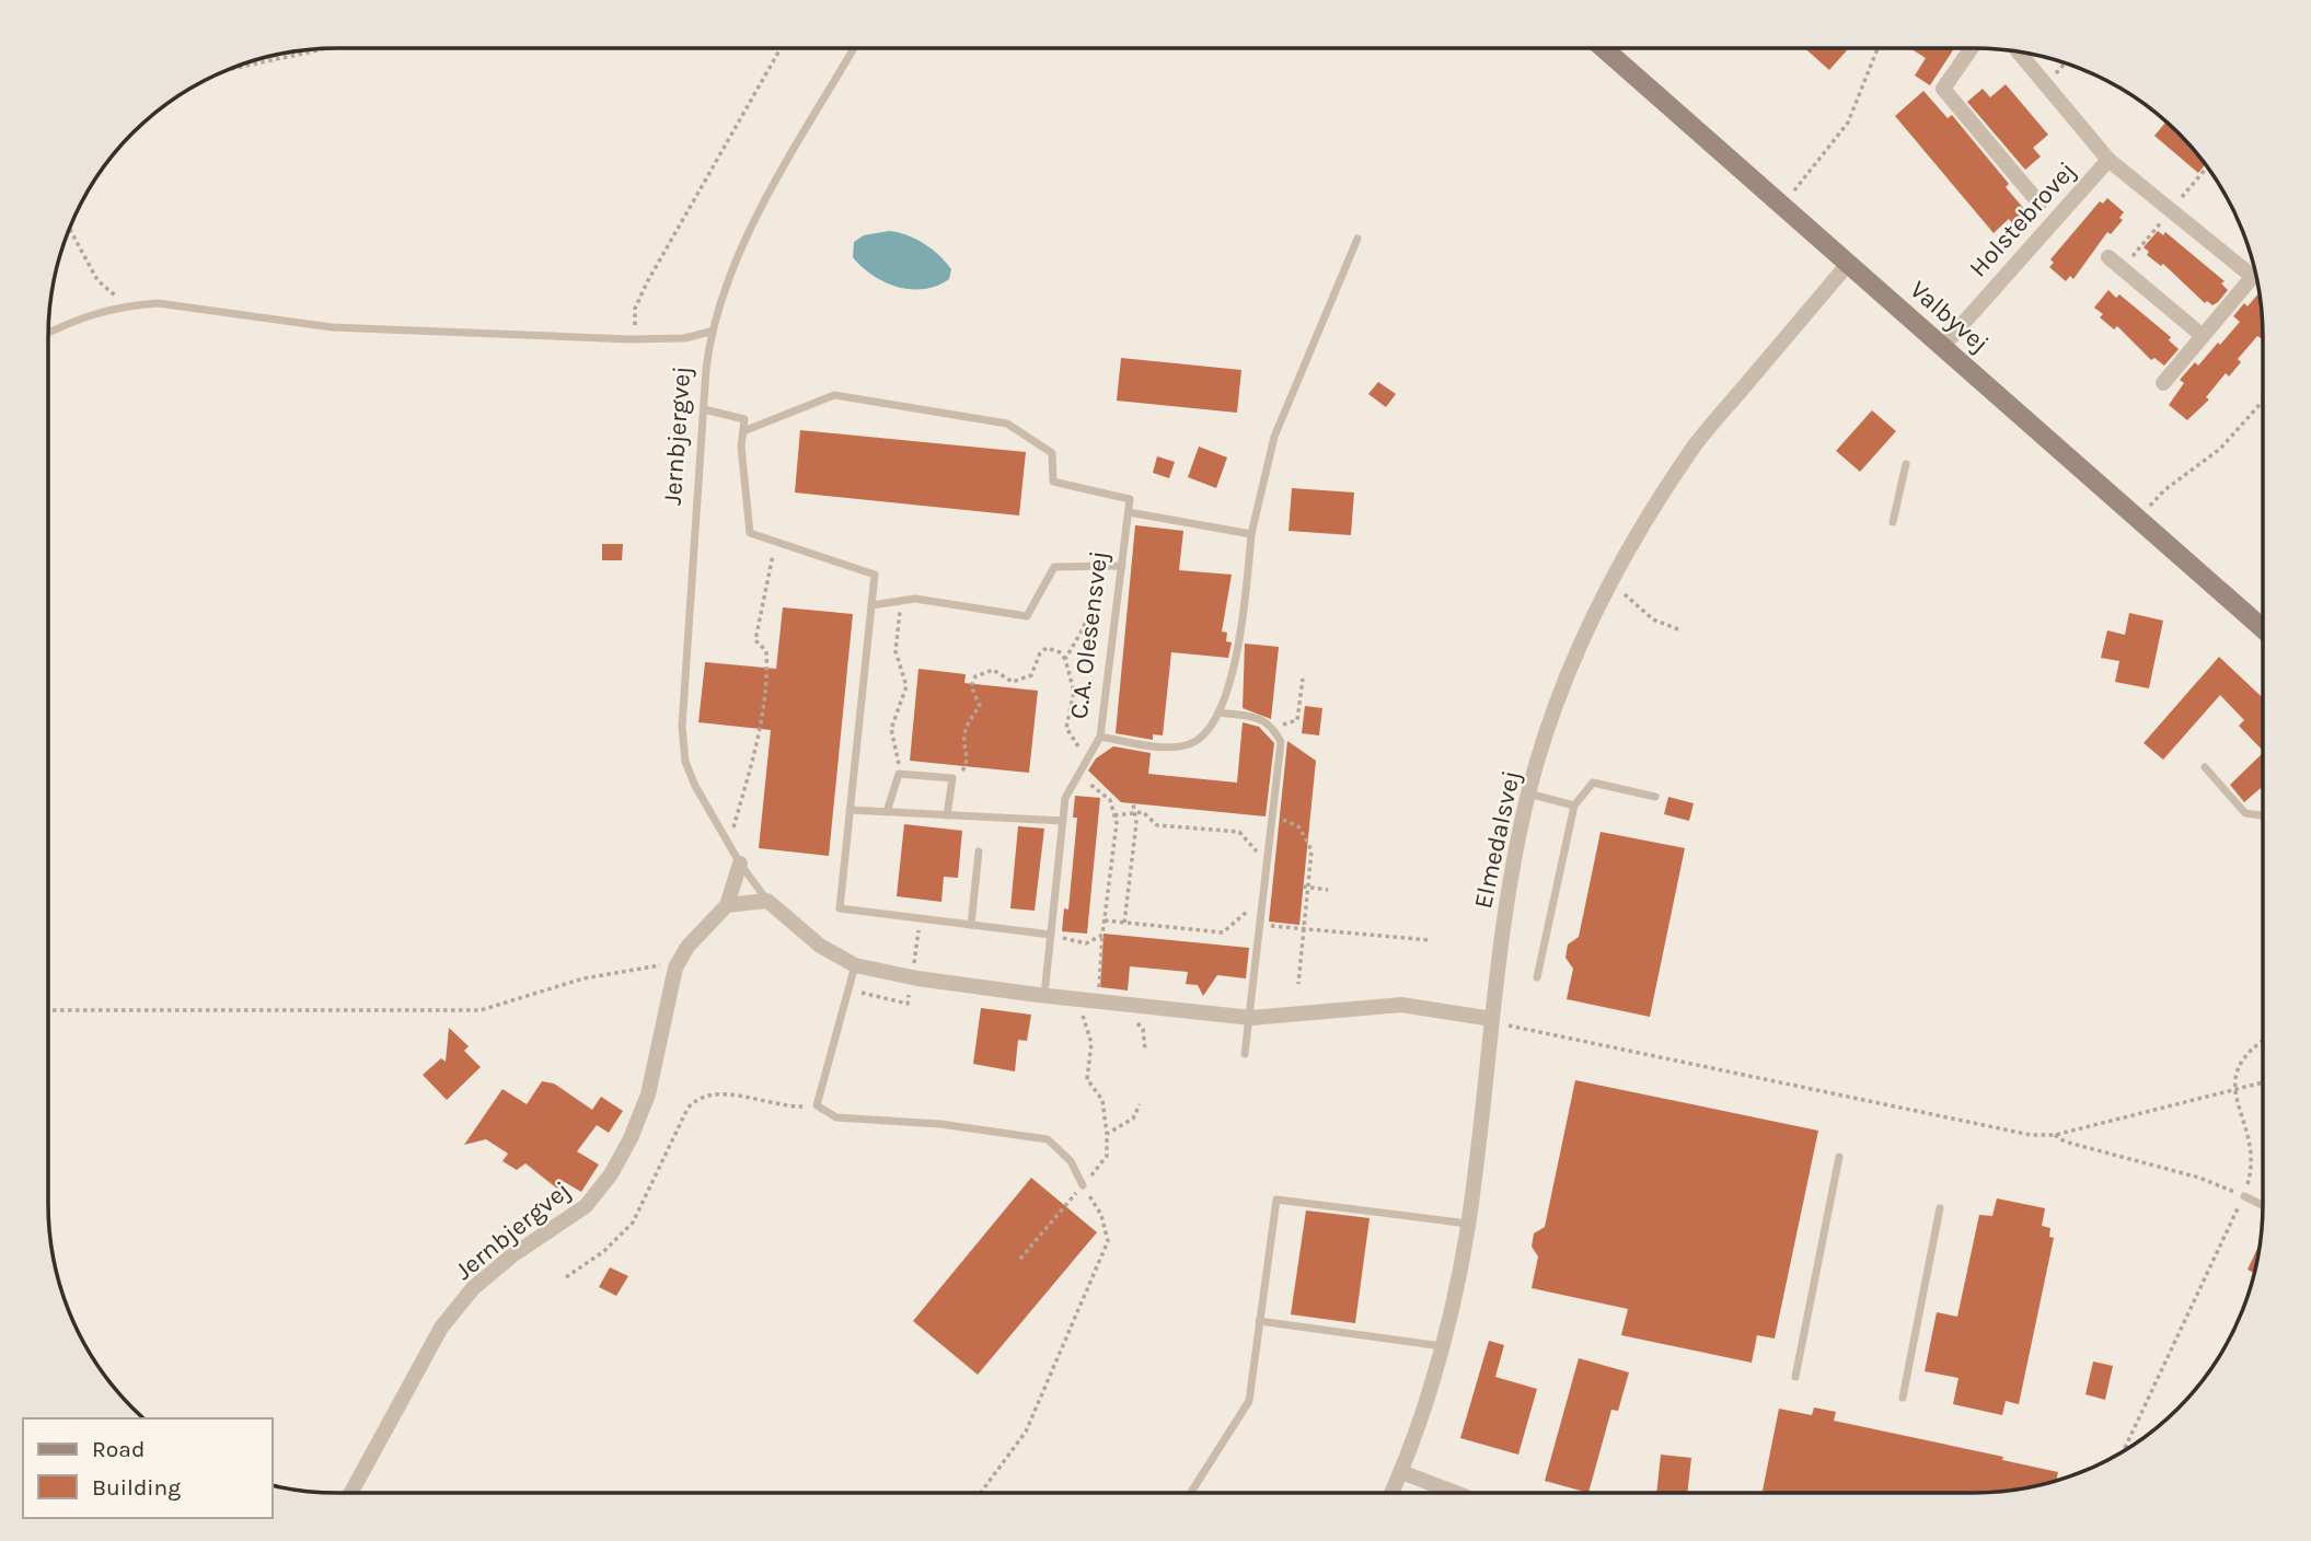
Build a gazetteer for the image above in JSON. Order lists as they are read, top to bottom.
{
  "streets": {
    "street": [
      "Holstebrovej",
      "Valbyvej",
      "Jernbjergvej",
      "Elmedalsvej"
    ],
    "lane": ["C.A. Olesensvej"]
  },
  "crossings": [
    ["Holstebrovej", "Valbyvej"],
    ["Valbyvej", "Elmedalsvej"]
  ],
  "legend": ["Road", "Building"]
}
